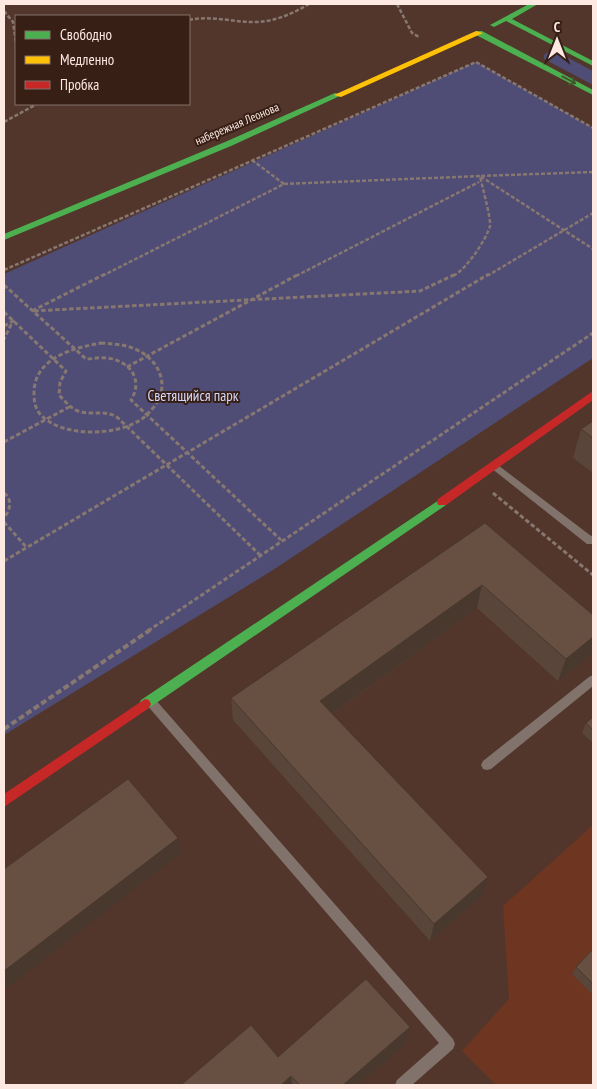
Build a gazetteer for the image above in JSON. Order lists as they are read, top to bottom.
{
  "streets": {
    "main road": ["набережная Леонова"]
  },
  "parks": ["Светящийся парк"],
  "legend": ["Свободно", "Медленно", "Пробка"],
  "north": "top"
}
